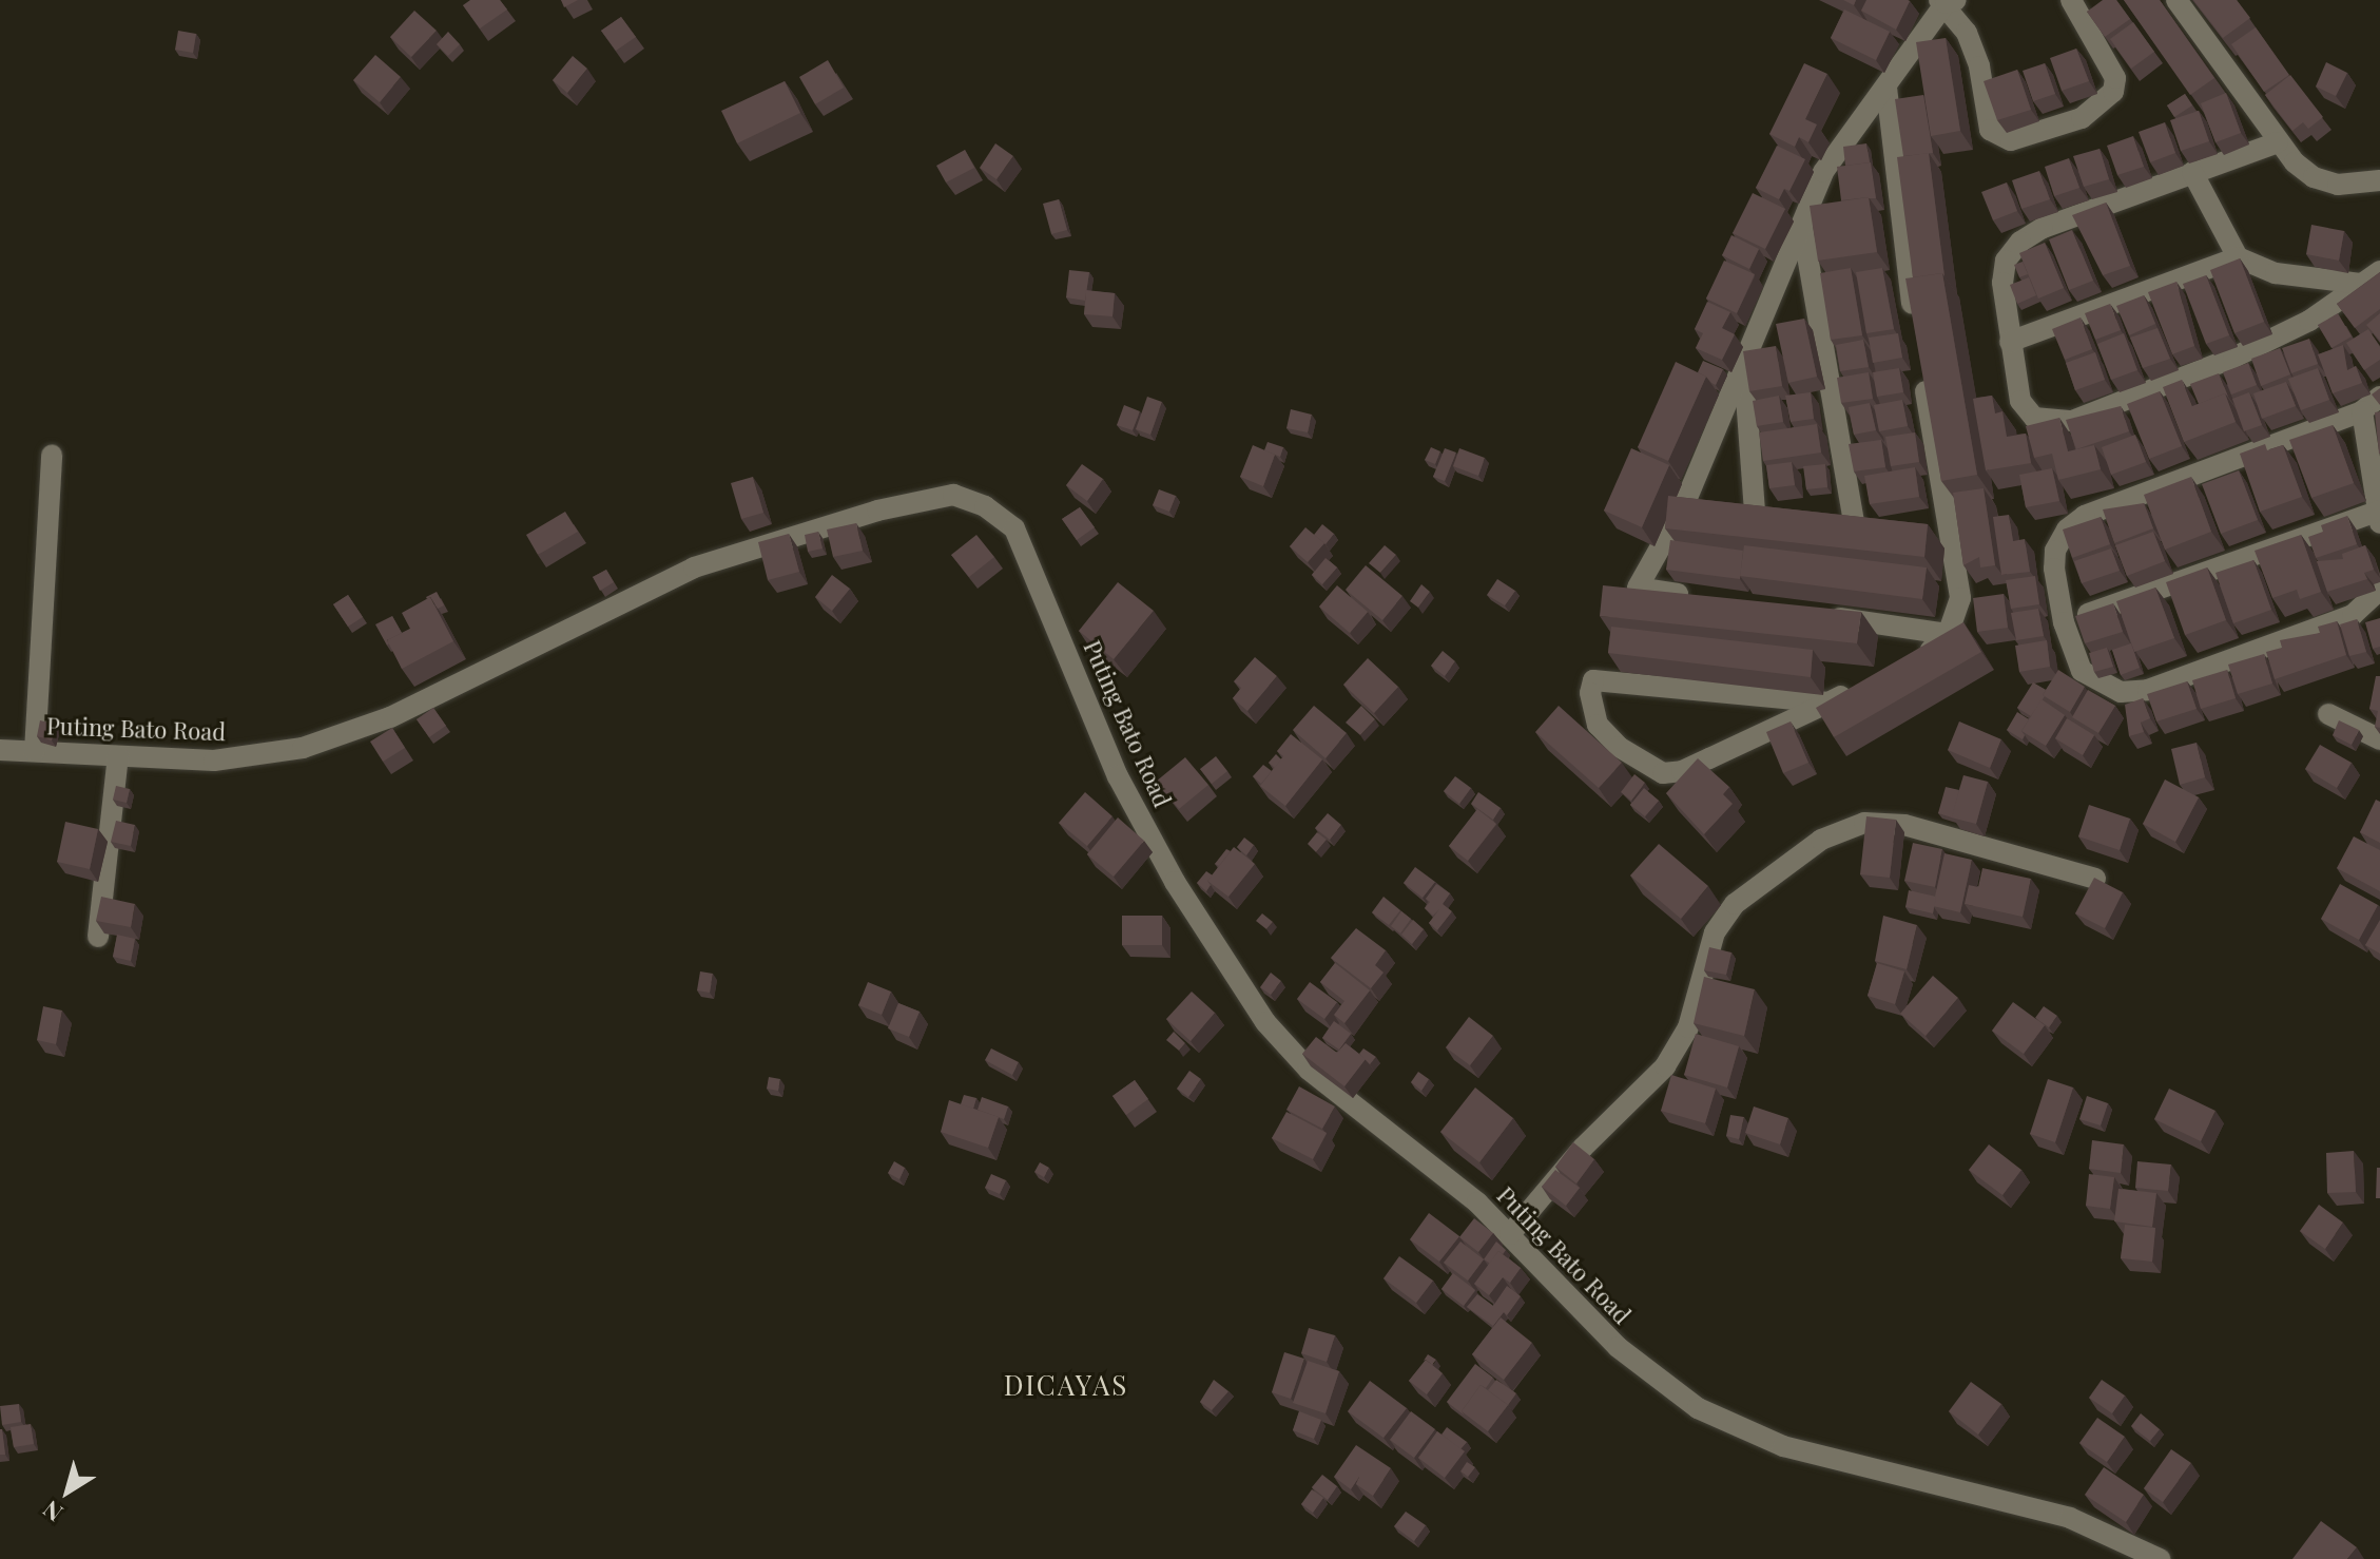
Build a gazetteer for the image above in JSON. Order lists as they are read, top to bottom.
{
  "streets": {
    "street": ["Puting Bato Road"]
  },
  "districts": ["DICAYAS"],
  "north": "bottom left"
}
